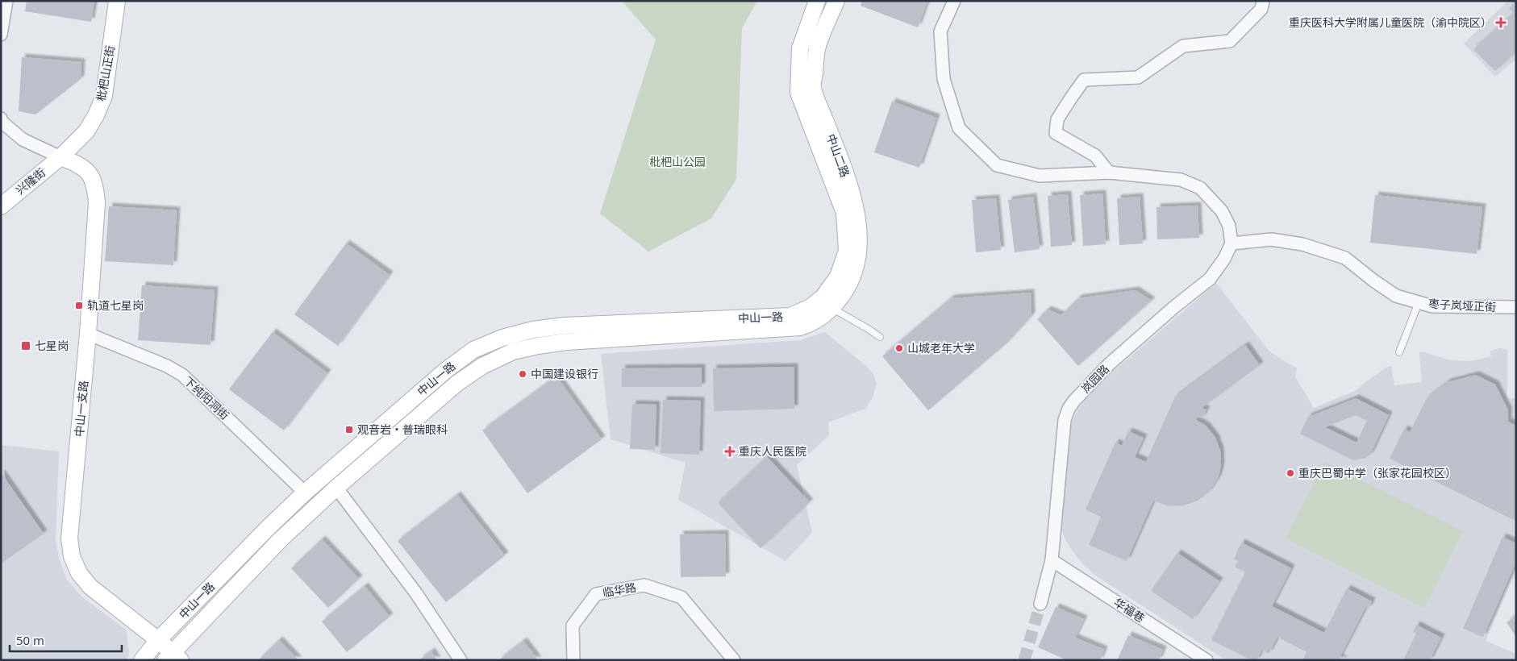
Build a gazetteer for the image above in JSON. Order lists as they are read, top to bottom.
{
  "streets": {
    "main road": [
      "枇杷山正街",
      "中山二路",
      "兴隆街",
      "中山一路",
      "中山一支路"
    ],
    "street": [
      "枣子岚垭正街",
      "岚园路",
      "下纯阳洞街",
      "临华路",
      "华福巷"
    ]
  },
  "crossings": [
    ["枇杷山正街", "兴隆街"],
    ["枇杷山正街", "中山一支路"],
    ["中山二路", "中山一路"],
    ["兴隆街", "中山一支路"],
    ["枣子岚垭正街", "岚园路"],
    ["中山一路", "下纯阳洞街"],
    ["中山一路", "中山一支路"],
    ["岚园路", "华福巷"],
    ["下纯阳洞街", "中山一支路"]
  ],
  "parks": ["枇杷山公园"],
  "places": {
    "health": ["重庆医科大学附属儿童医院（渝中院区）", "重庆人民医院"],
    "transit": ["轨道七星岗", "七星岗", "观音岩‧普瑞眼科"],
    "other": ["山城老年大学", "中国建设银行", "重庆巴蜀中学（张家花园校区）"]
  },
  "scale_bar": "50 m"
}
